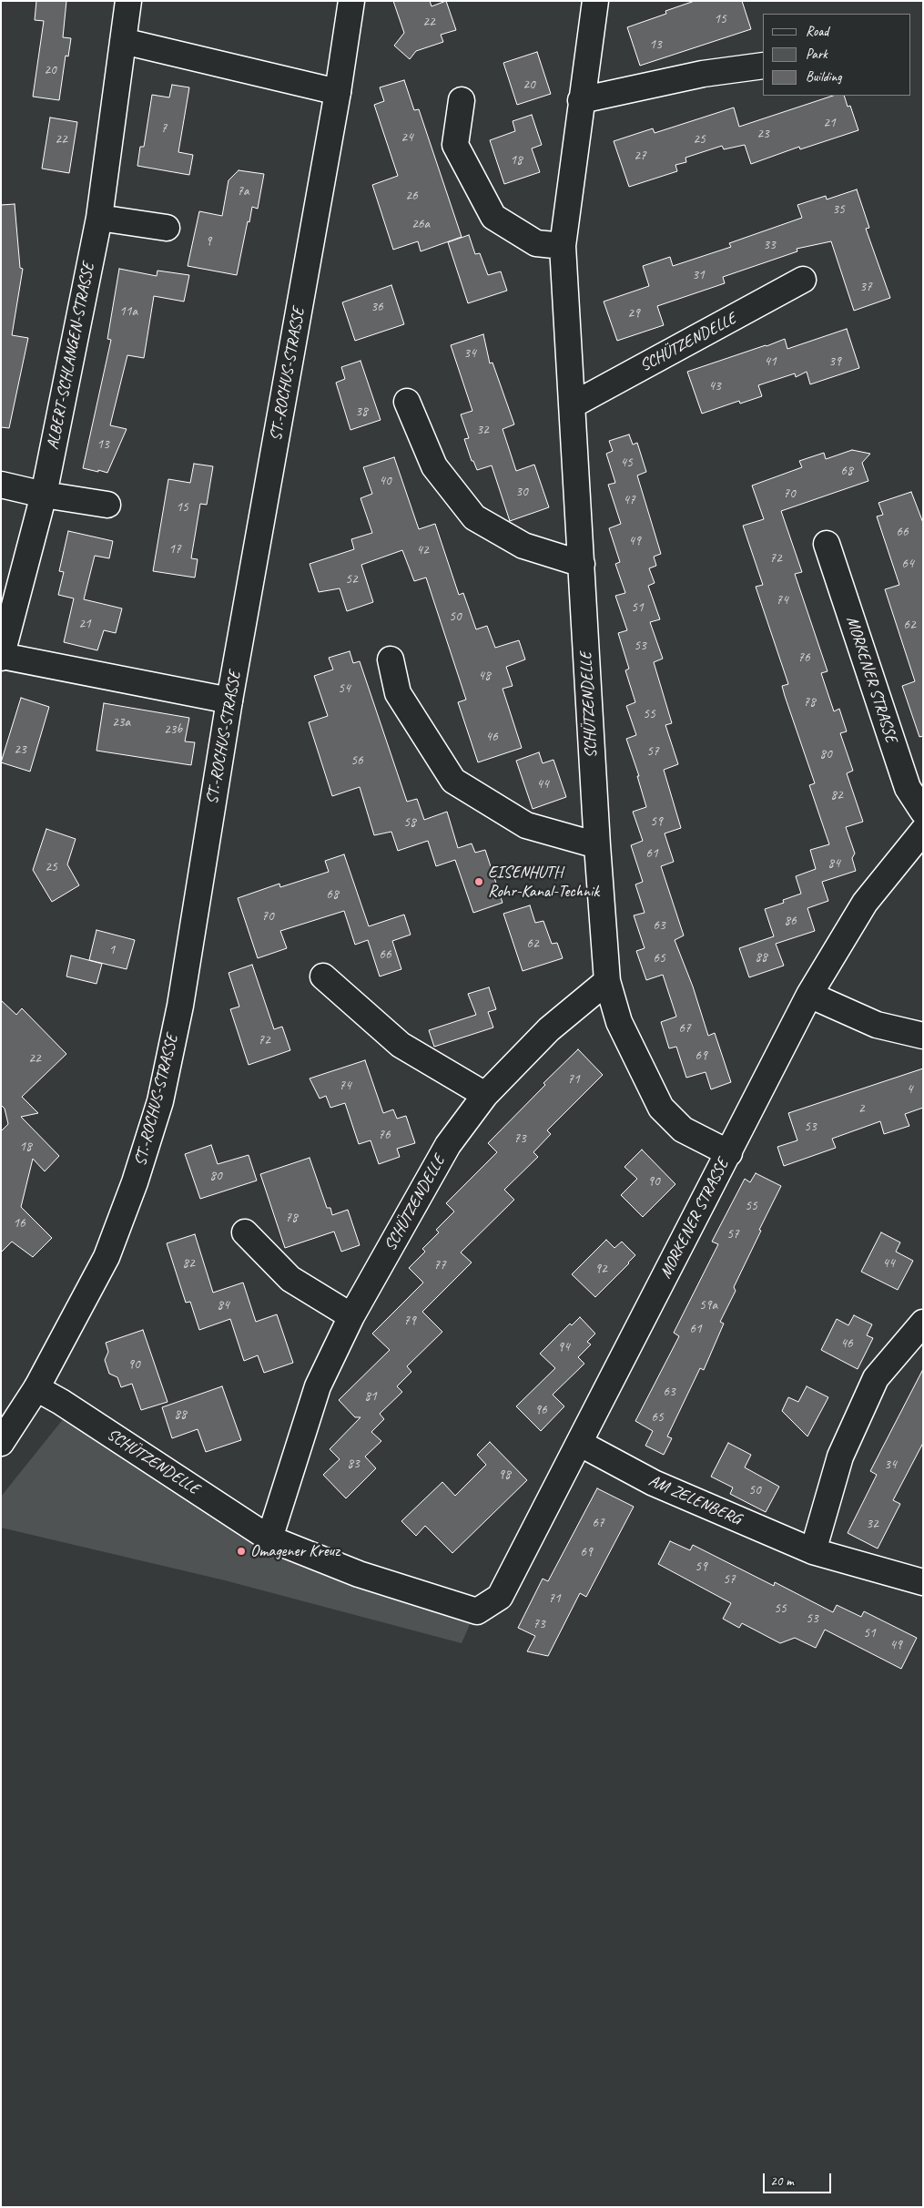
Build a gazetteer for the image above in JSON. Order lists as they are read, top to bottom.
{
  "streets": {
    "street": [
      "SCHÜTZENDELLE",
      "ALBERT-SCHLANGEN-STRASSE",
      "ST.-ROCHUS-STRASSE",
      "MORKENER STRASSE",
      "AM ZELENBERG"
    ]
  },
  "crossings": [
    ["SCHÜTZENDELLE", "ST.-ROCHUS-STRASSE"],
    ["SCHÜTZENDELLE", "MORKENER STRASSE"],
    ["ALBERT-SCHLANGEN-STRASSE", "ST.-ROCHUS-STRASSE"],
    ["MORKENER STRASSE", "AM ZELENBERG"]
  ],
  "places": ["EISENHUTH Rohr-Kanal-Technik", "Omagener Kreuz"],
  "house_numbers": [
    "15",
    "22",
    "13",
    "20",
    "20",
    "21",
    "7",
    "23",
    "24",
    "22",
    "25",
    "27",
    "18",
    "7a",
    "26",
    "35",
    "26a",
    "9",
    "33",
    "31",
    "37",
    "36",
    "11a",
    "29",
    "34",
    "41",
    "39",
    "43",
    "38",
    "32",
    "13",
    "45",
    "68",
    "40",
    "30",
    "70",
    "47",
    "15",
    "66",
    "49",
    "17",
    "42",
    "72",
    "64",
    "52",
    "74",
    "51",
    "50",
    "21",
    "62",
    "53",
    "76",
    "48",
    "54",
    "78",
    "55",
    "23a",
    "23b",
    "46",
    "23",
    "57",
    "80",
    "56",
    "44",
    "82",
    "59",
    "58",
    "61",
    "84",
    "25",
    "68",
    "70",
    "86",
    "63",
    "62",
    "1",
    "66",
    "88",
    "65",
    "67",
    "72",
    "69",
    "22",
    "71",
    "74",
    "4",
    "2",
    "53",
    "76",
    "73",
    "18",
    "80",
    "90",
    "55",
    "78",
    "16",
    "57",
    "82",
    "44",
    "77",
    "92",
    "84",
    "59a",
    "79",
    "61",
    "46",
    "94",
    "90",
    "63",
    "81",
    "96",
    "88",
    "65",
    "83",
    "34",
    "98",
    "50",
    "67",
    "32",
    "69",
    "59",
    "57",
    "71",
    "55",
    "53",
    "73",
    "51",
    "49"
  ],
  "legend": ["Road", "Park", "Building"],
  "scale_bar": "20 m"
}
